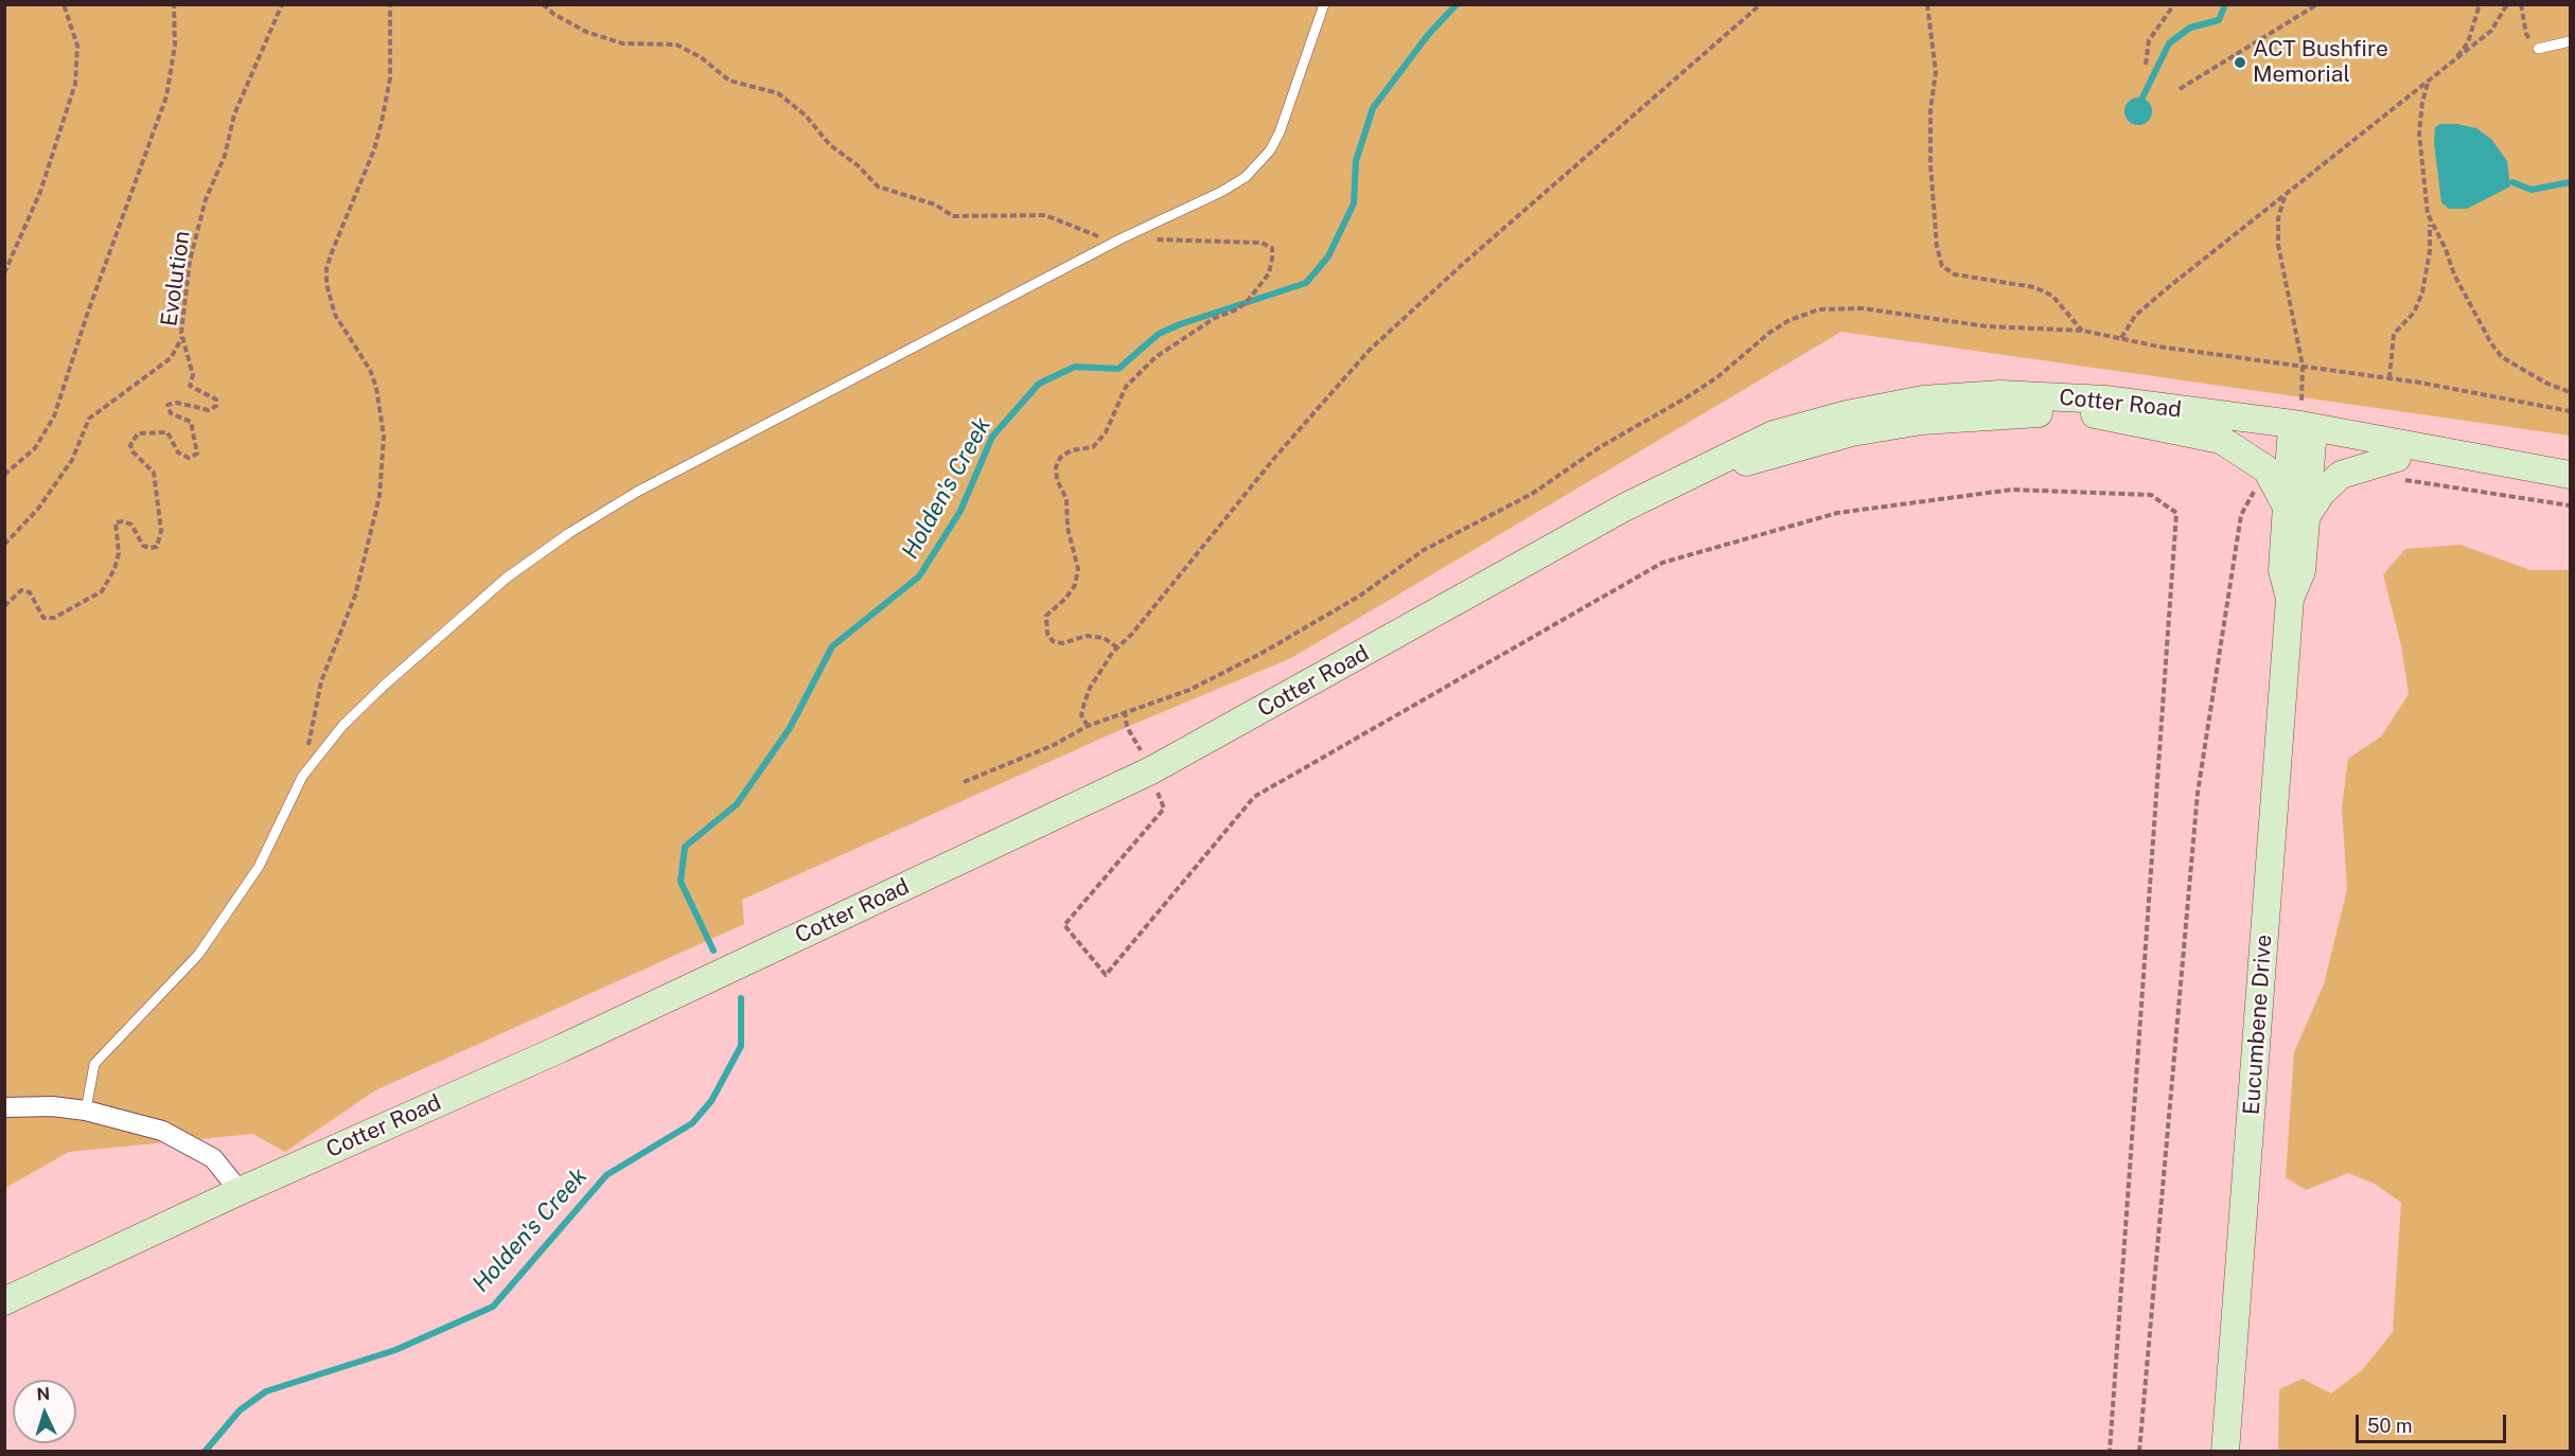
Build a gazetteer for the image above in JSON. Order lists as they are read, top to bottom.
{
  "streets": {
    "main road": ["Cotter Road", "Eucumbene Drive"],
    "path": ["Evolution"]
  },
  "crossings": [
    ["Cotter Road", "Eucumbene Drive"]
  ],
  "water": ["Holden's Creek"],
  "places": ["ACT Bushfire Memorial"],
  "scale_bar": "50 m",
  "north": "top"
}
